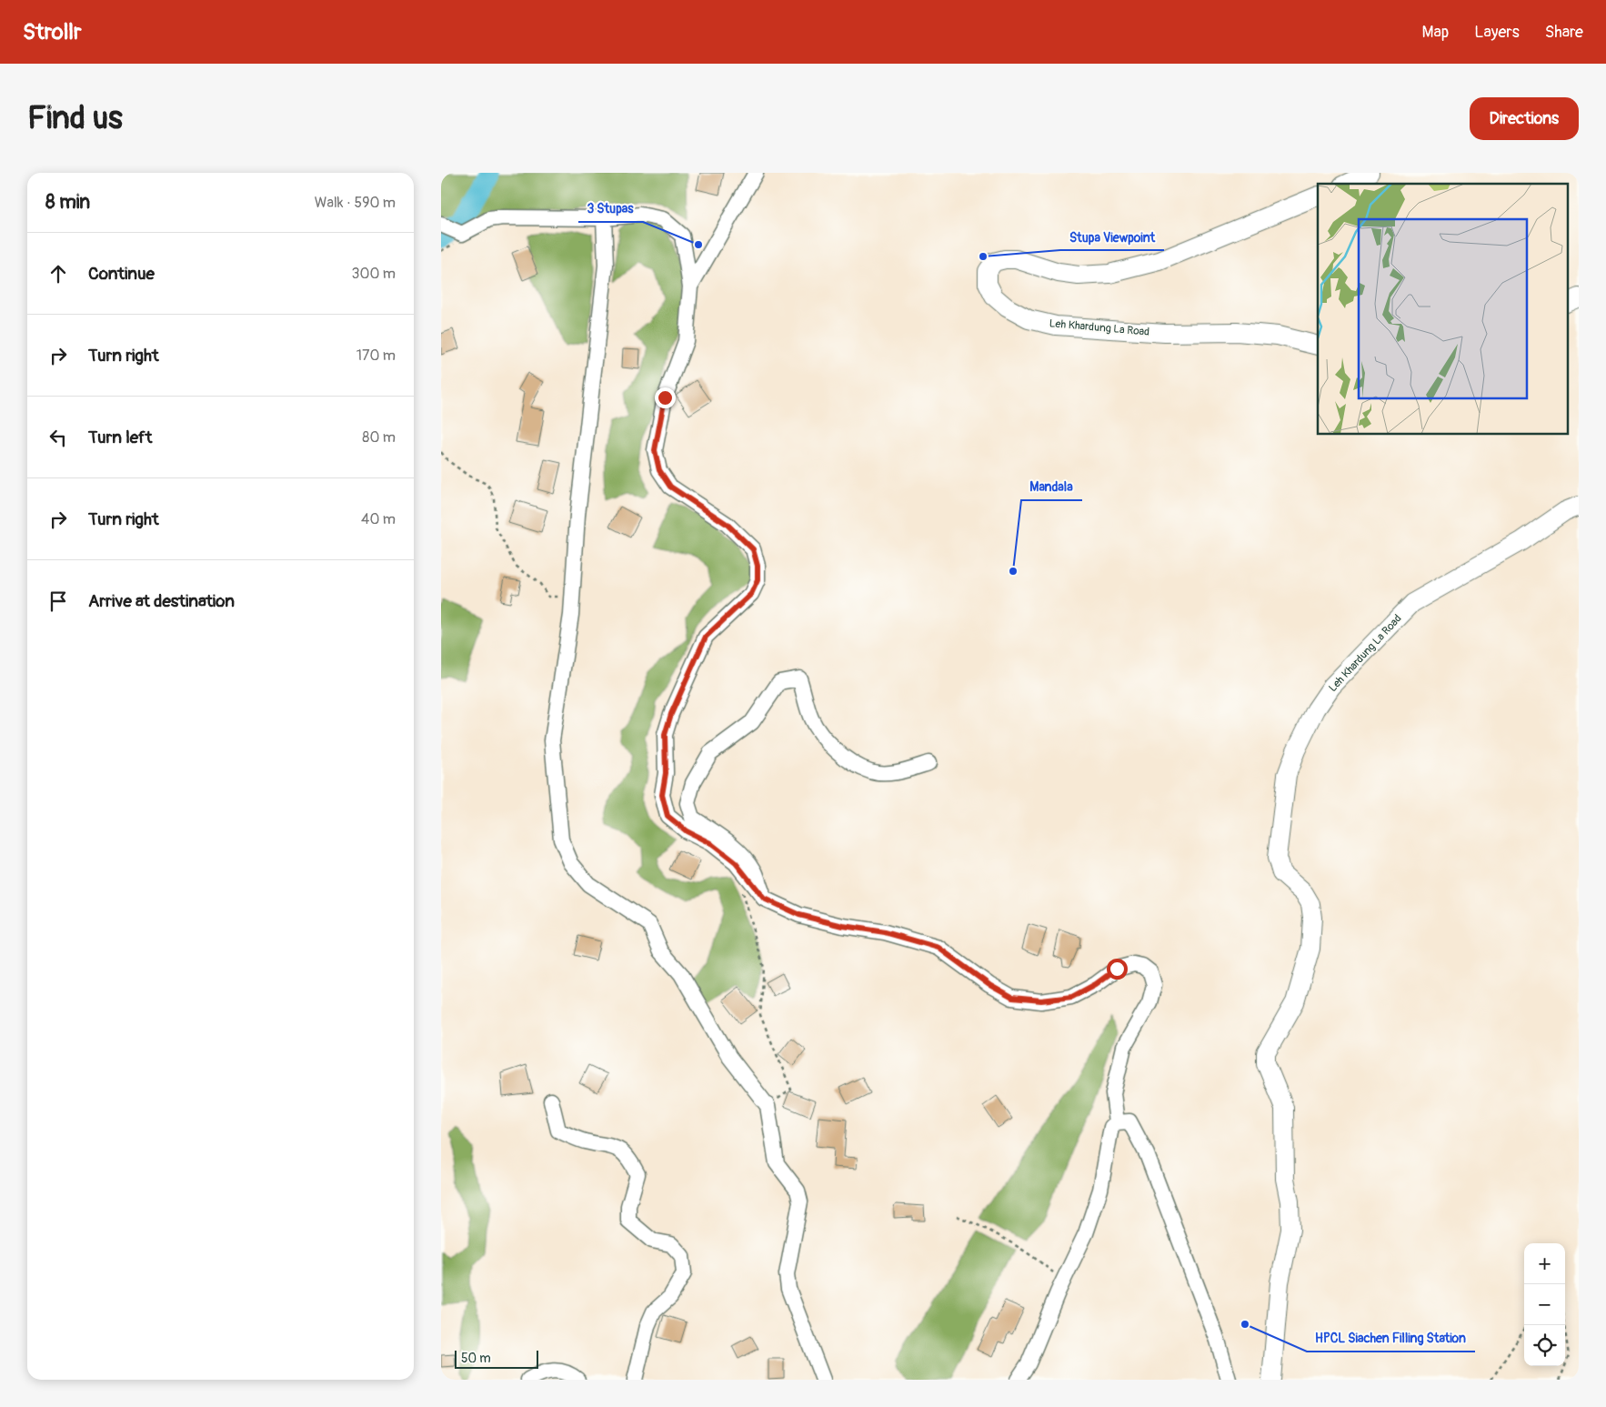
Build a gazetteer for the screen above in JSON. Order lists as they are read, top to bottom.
{
  "streets": {
    "main road": ["Leh Khardung La Road"]
  },
  "places": [
    "3 Stupas",
    "Stupa Viewpoint",
    "Mandala",
    "HPCL Siachen Filling Station"
  ],
  "scale_bar": "50 m",
  "page": {
    "header": "Strollr",
    "nav": ["Map", "Layers", "Share"],
    "buttons": "Directions",
    "title": "Find us",
    "heading": ["8 min", "Walk · 590 m"],
    "list": [
      ["Continue", "300 m"],
      ["Turn right", "170 m"],
      ["Turn left", "80 m"],
      ["Turn right", "40 m"],
      "Arrive at destination"
    ],
    "map_buttons": ["+", "−"],
    "scale": "50 m"
  }
}
